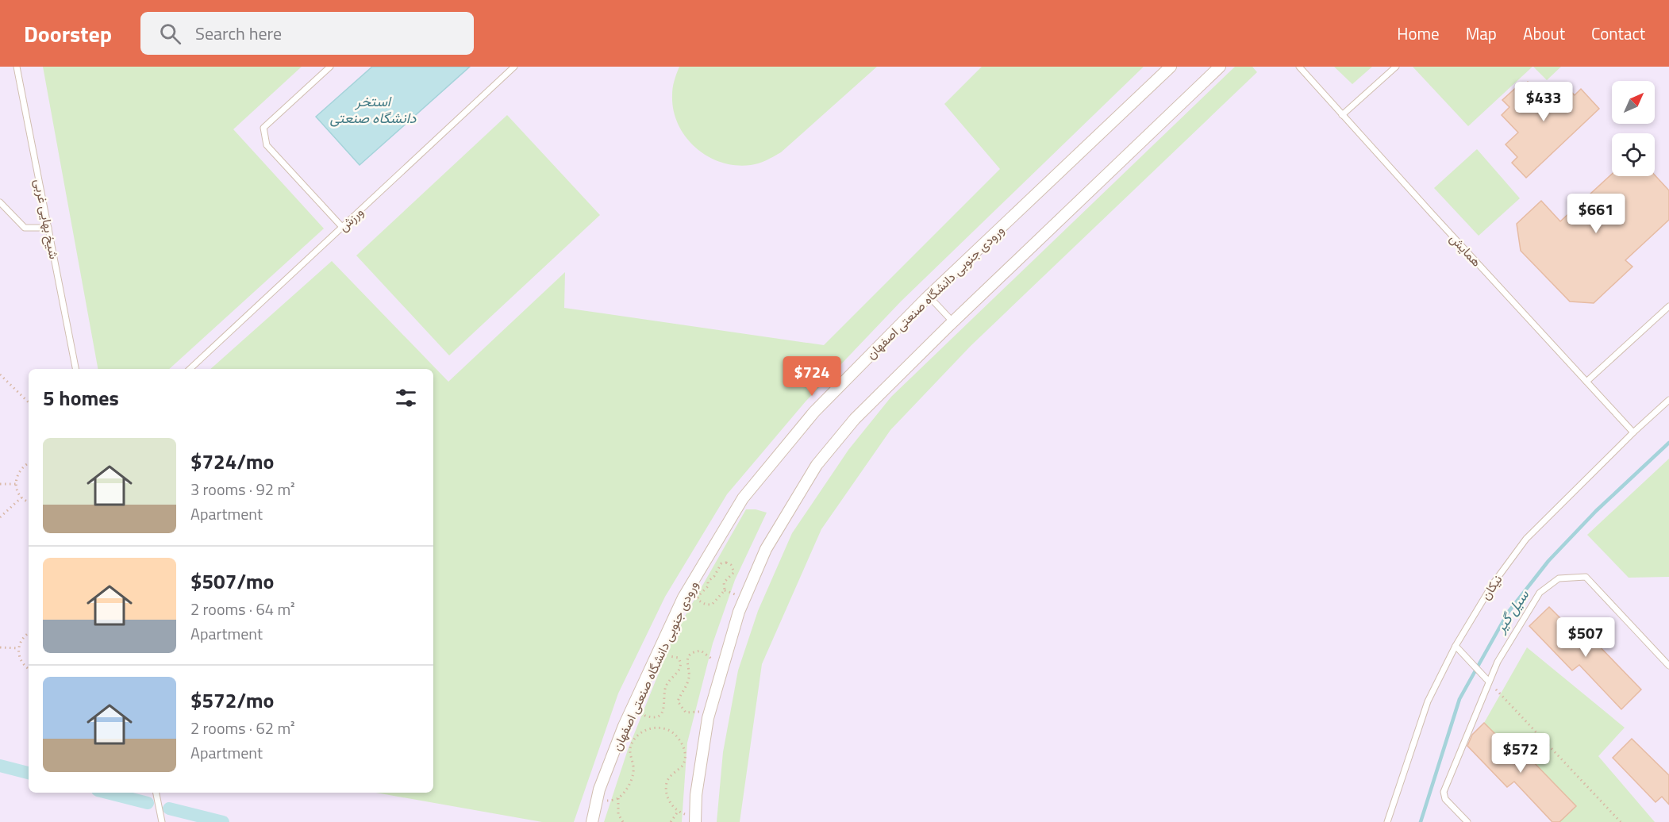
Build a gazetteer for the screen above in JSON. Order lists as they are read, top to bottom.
{
  "streets": {
    "street": ["ورودی جنوبی دانشگاه صنعتی اصفهان"],
    "lane": [
      "شیخ بهایی غربی",
      "ورزش",
      "همایش",
      "نیکان"
    ]
  },
  "crossings": [
    ["همایش", "نیکان"]
  ],
  "water": ["استخر دانشگاه صنعتی", "سیل گیر"],
  "north": "top right",
  "page": {
    "header": "Doorstep",
    "search": "Search here",
    "nav": [
      "Home",
      "Map",
      "About",
      "Contact"
    ],
    "price": [
      "$433",
      "$661",
      "$724",
      "$507",
      "$572"
    ],
    "heading": "5 homes",
    "list": [
      {
        "name": "$724/mo",
        "note": "3 rooms · 92 m² · Apartment"
      },
      {
        "name": "$507/mo",
        "note": "2 rooms · 64 m² · Apartment"
      },
      {
        "name": "$572/mo",
        "note": "2 rooms · 62 m² · Apartment"
      }
    ]
  }
}
